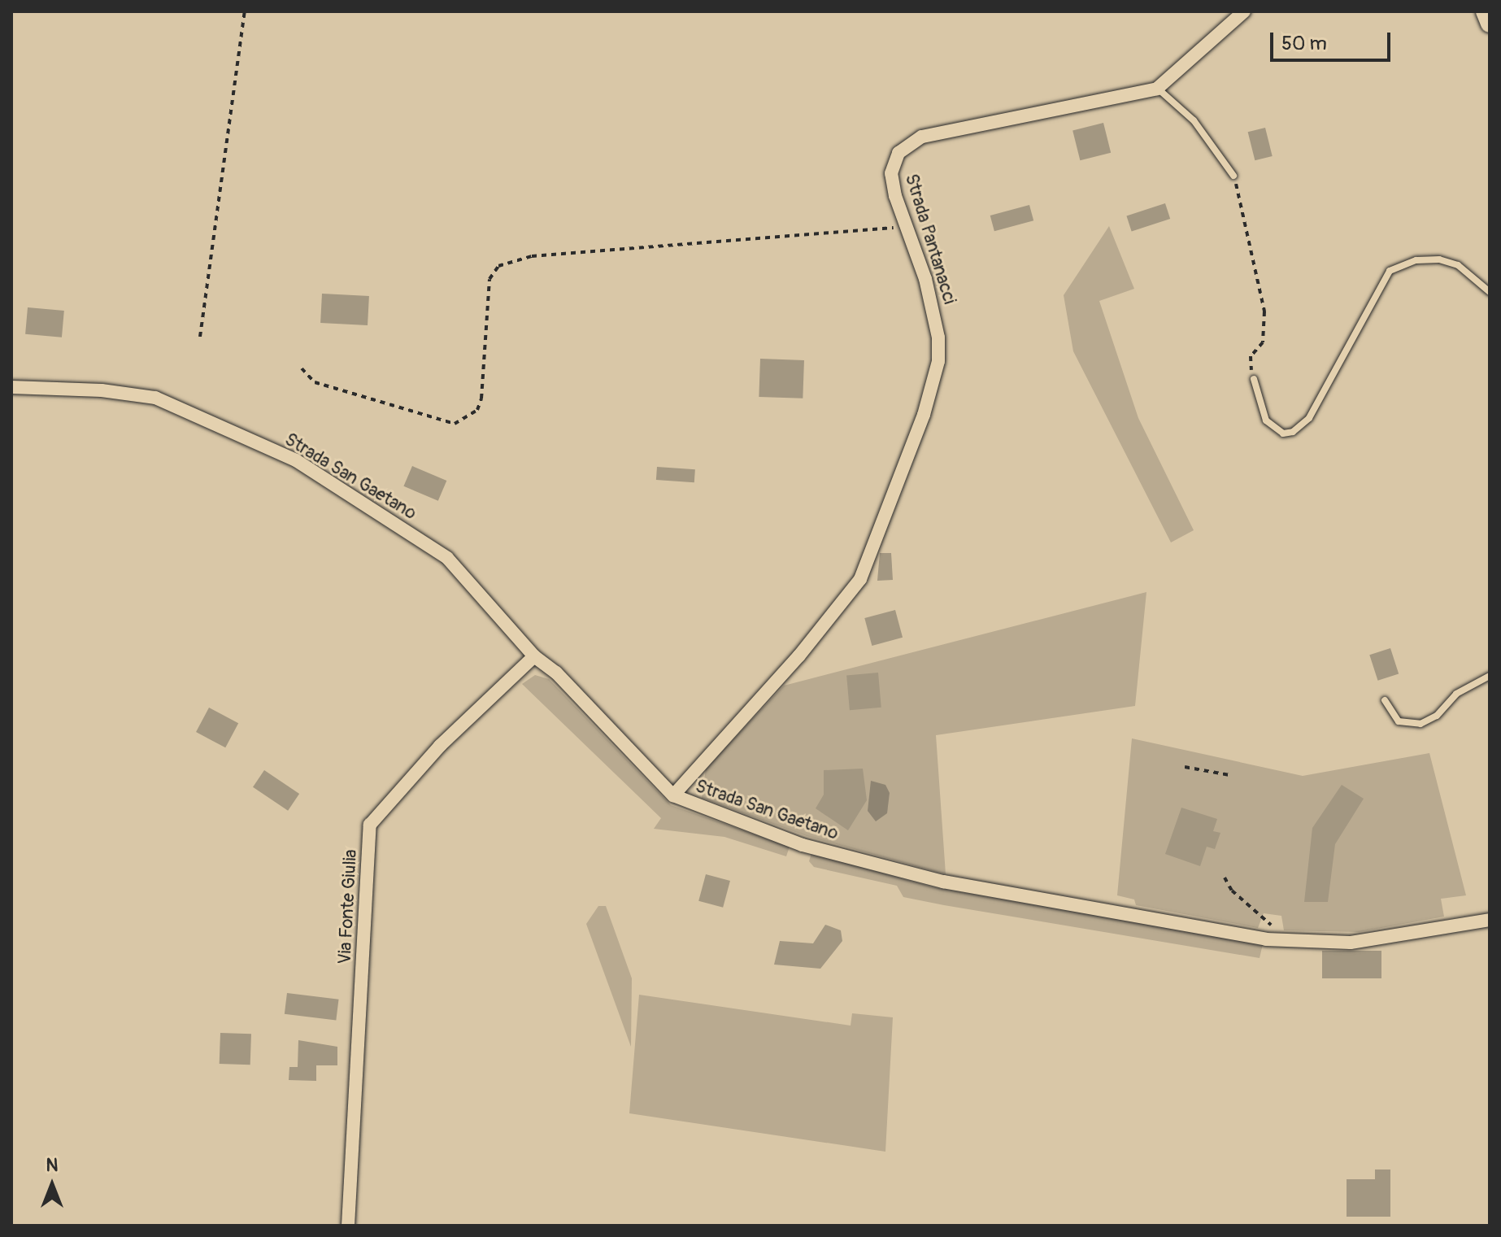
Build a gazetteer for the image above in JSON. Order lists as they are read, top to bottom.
{
  "streets": {
    "street": ["Strada Pantanacci", "Strada San Gaetano", "Via Fonte Giulia"]
  },
  "crossings": [
    ["Strada Pantanacci", "Strada San Gaetano"],
    ["Strada San Gaetano", "Via Fonte Giulia"]
  ],
  "scale_bar": "50 m",
  "north": "top"
}
